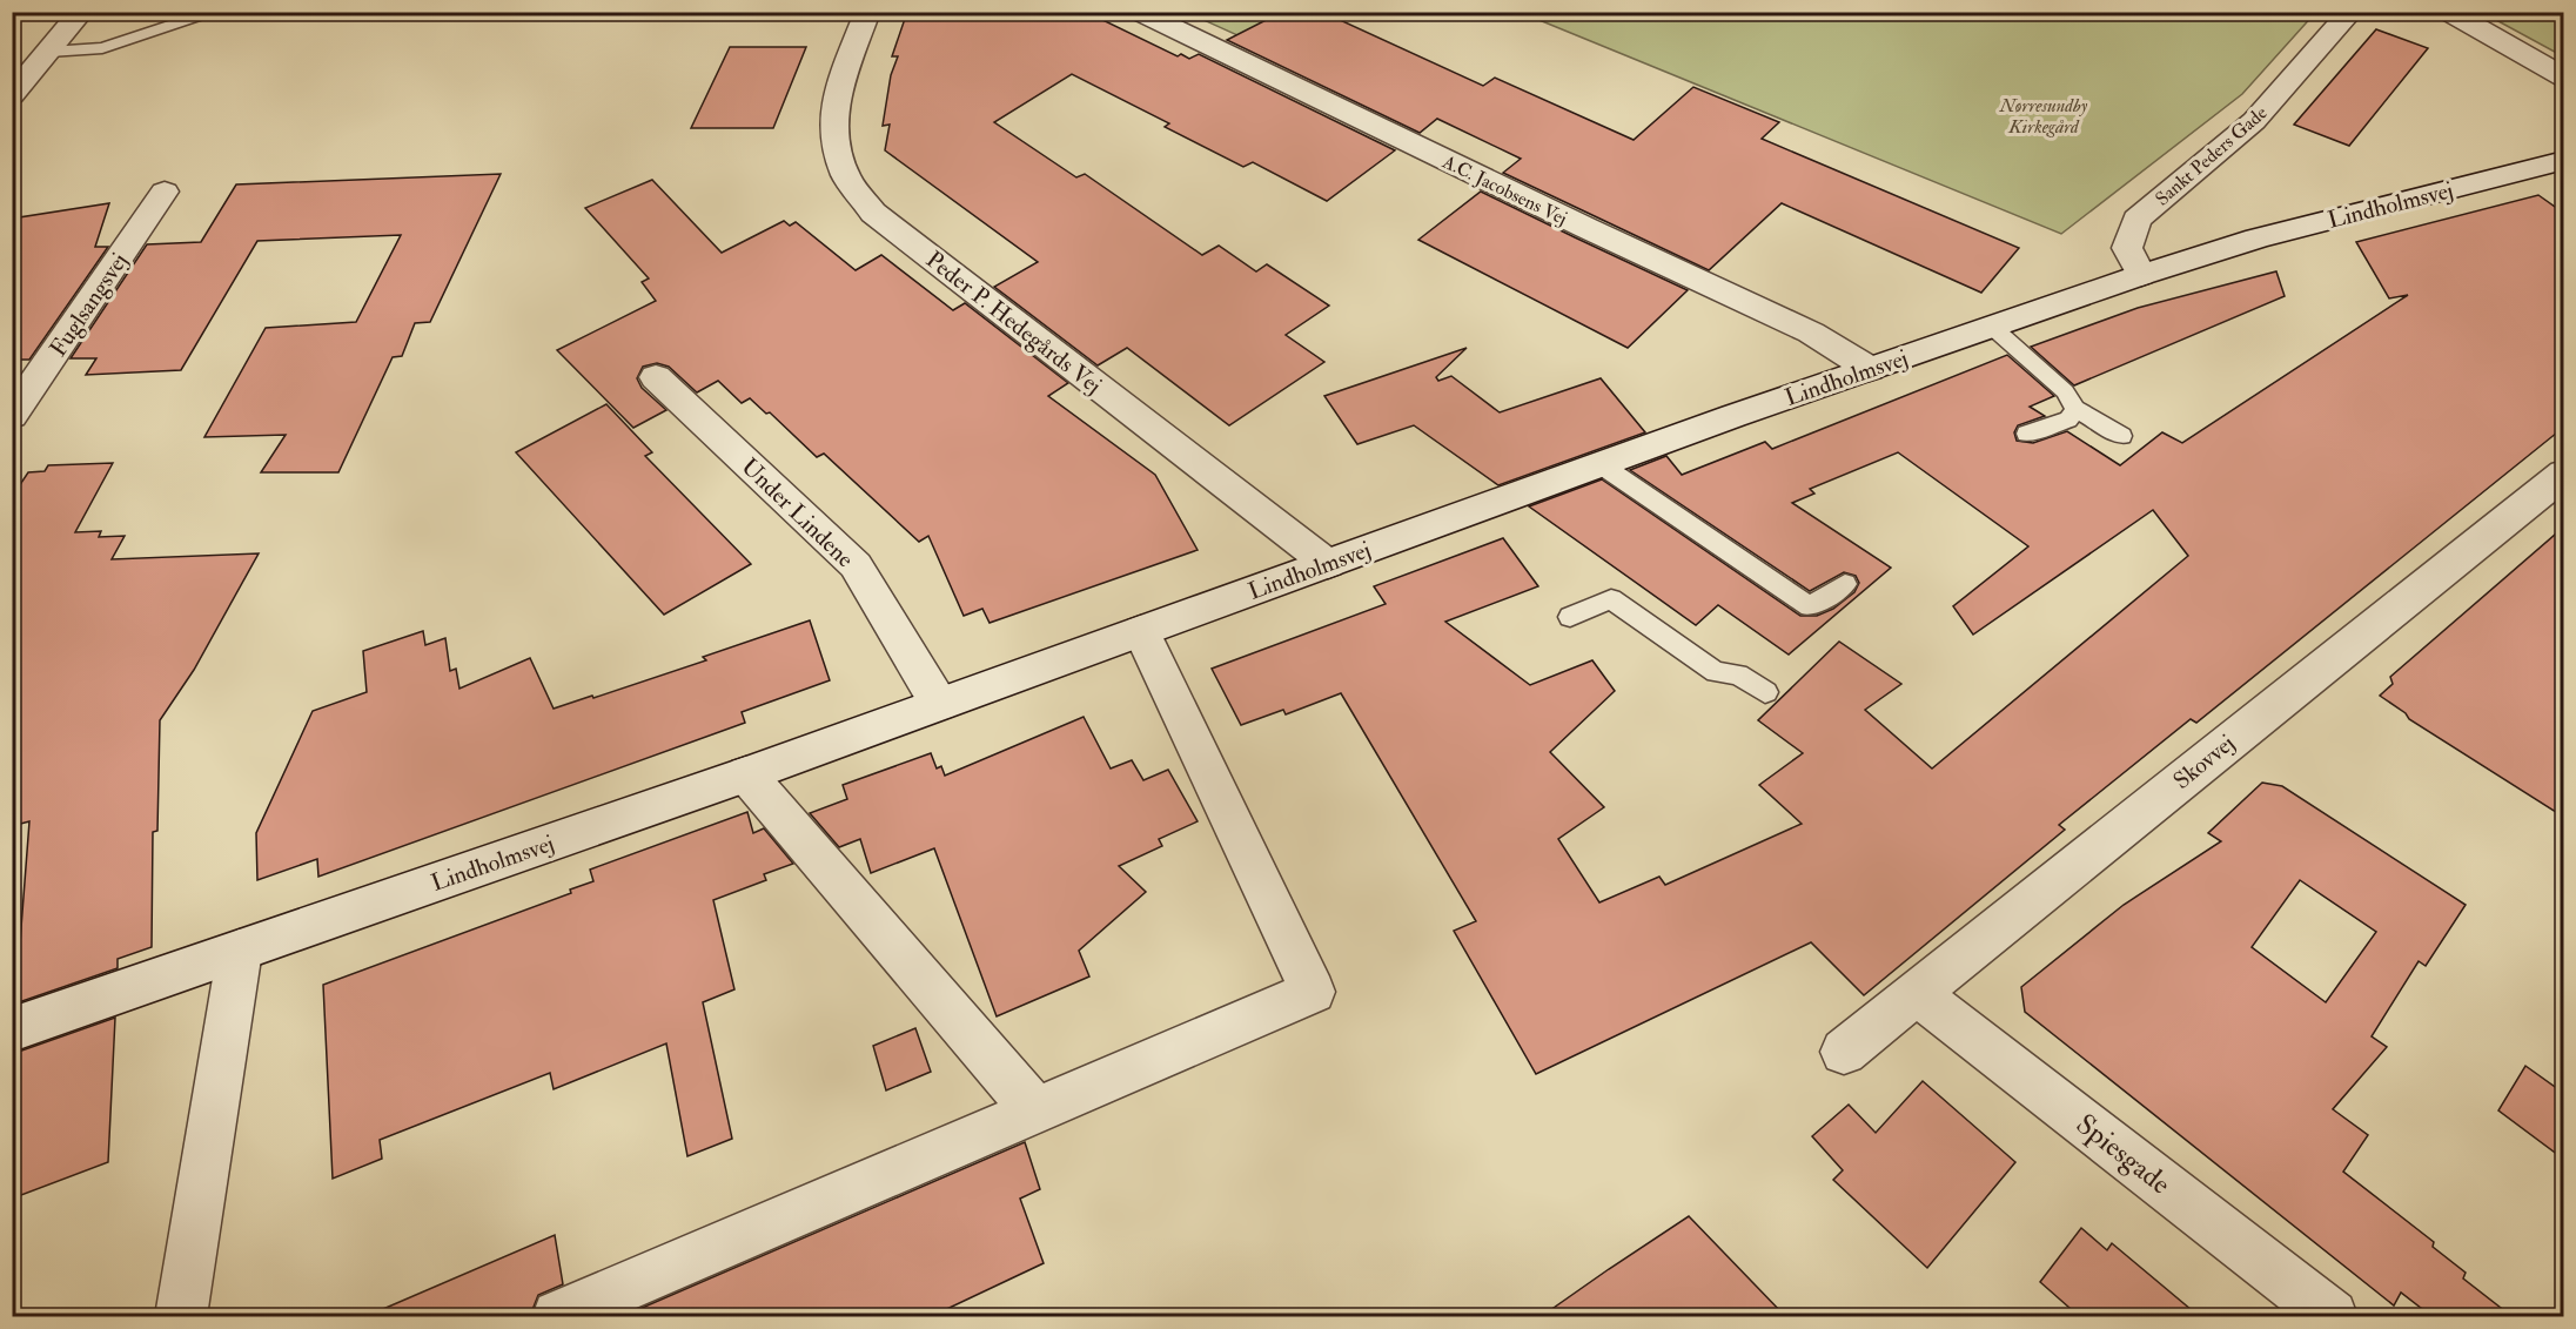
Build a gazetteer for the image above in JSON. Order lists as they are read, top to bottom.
{
  "streets": {
    "street": [
      "Sankt Peders Gade",
      "A.C. Jacobsens Vej",
      "Lindholmsvej",
      "Fuglsangsvej",
      "Peder P. Hedegårds Vej",
      "Under Lindene",
      "Skovvej",
      "Spiesgade"
    ]
  },
  "crossings": [
    ["Sankt Peders Gade", "Lindholmsvej"],
    ["A.C. Jacobsens Vej", "Lindholmsvej"],
    ["Lindholmsvej", "Peder P. Hedegårds Vej"],
    ["Lindholmsvej", "Under Lindene"],
    ["Skovvej", "Spiesgade"]
  ],
  "parks": ["Nørresundby Kirkegård"]
}
